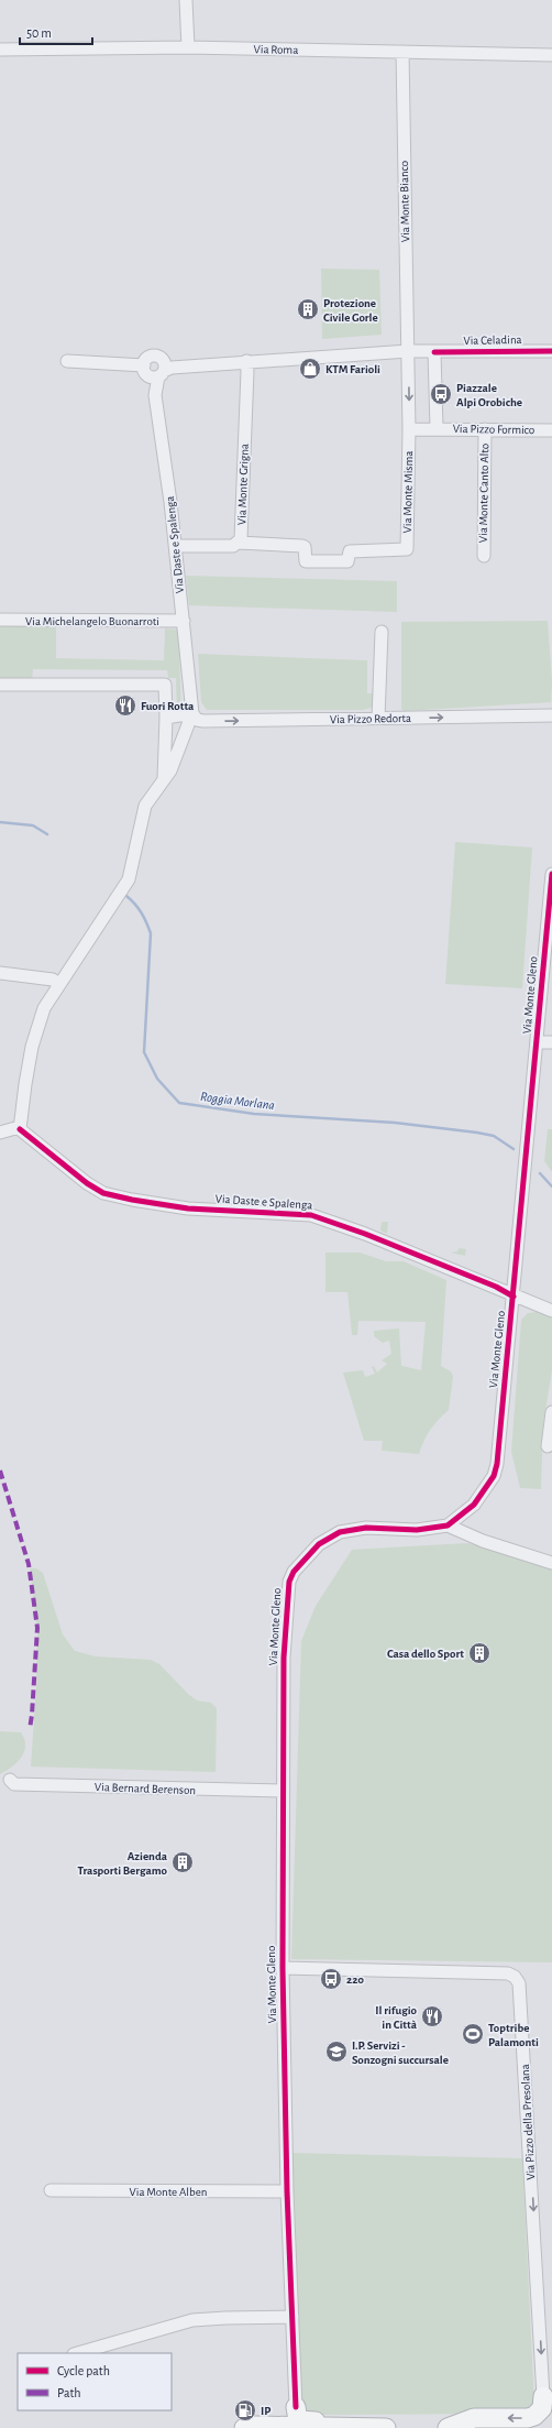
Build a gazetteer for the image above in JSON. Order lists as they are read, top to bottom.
{
  "streets": {
    "street": [
      "Via Roma",
      "Via Monte Bianco",
      "Via Celadina",
      "Via Pizzo Formico",
      "Via Monte Grigna",
      "Via Monte Misma",
      "Via Monte Canto Alto",
      "Via Daste e Spalenga",
      "Via Michelangelo Buonarroti",
      "Via Pizzo Redorta",
      "Via Monte Gleno",
      "Via Bernard Berenson",
      "Via Pizzo della Presolana",
      "Via Monte Alben"
    ]
  },
  "crossings": [
    ["Via Roma", "Via Monte Bianco"],
    ["Via Monte Bianco", "Via Celadina"],
    ["Via Monte Bianco", "Via Pizzo Formico"],
    ["Via Monte Bianco", "Via Monte Misma"],
    ["Via Celadina", "Via Monte Grigna"],
    ["Via Celadina", "Via Daste e Spalenga"],
    ["Via Pizzo Formico", "Via Monte Misma"],
    ["Via Pizzo Formico", "Via Monte Canto Alto"],
    ["Via Monte Grigna", "Via Monte Misma"],
    ["Via Monte Grigna", "Via Daste e Spalenga"],
    ["Via Daste e Spalenga", "Via Michelangelo Buonarroti"],
    ["Via Daste e Spalenga", "Via Pizzo Redorta"],
    ["Via Daste e Spalenga", "Via Monte Gleno"],
    ["Via Monte Gleno", "Via Bernard Berenson"],
    ["Via Monte Gleno", "Via Pizzo della Presolana"],
    ["Via Monte Gleno", "Via Monte Alben"]
  ],
  "one_way": ["Via Pizzo Redorta"],
  "water": ["Roggia Morlana"],
  "places": {
    "building": ["Protezione Civile Gorle", "Casa dello Sport", "Azienda Trasporti Bergamo"],
    "shop": ["KTM Farioli"],
    "bus stop": ["Piazzale Alpi Orobiche", "220"],
    "restaurant": ["Fuori Rotta", "Il rifugio in Città"],
    "sports": ["Toptribe Palamonti"],
    "school or university": ["I.P. Servizi - Sonzogni succursale"],
    "fuel station": ["IP"]
  },
  "legend": ["Cycle path", "Path"],
  "scale_bar": "50 m"
}
